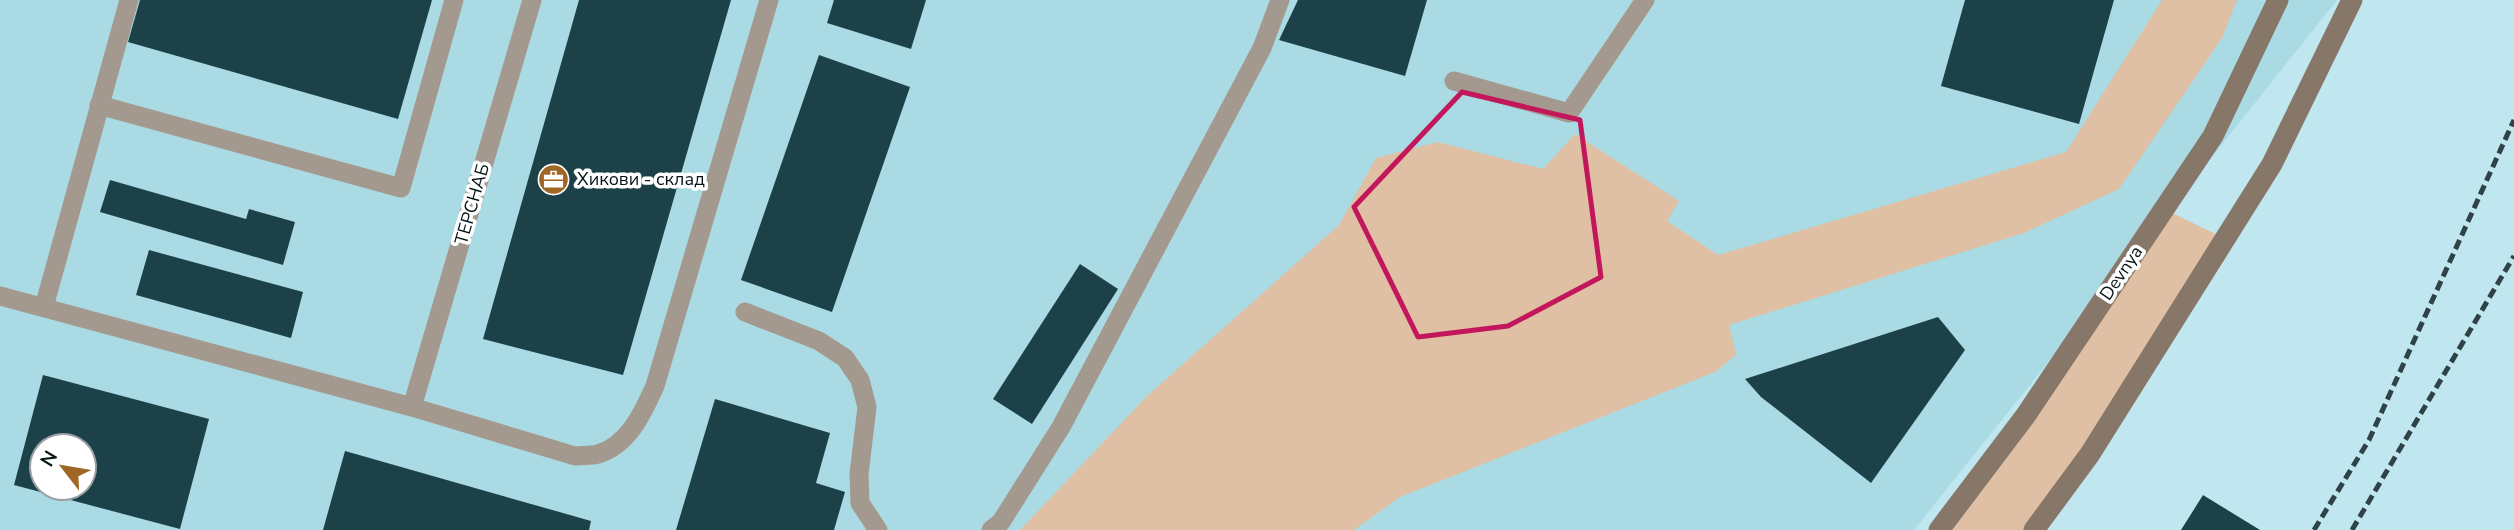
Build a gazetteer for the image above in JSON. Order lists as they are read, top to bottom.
{
  "streets": {
    "main road": ["Devnya"],
    "lane": ["ТЕРСНАБ"]
  },
  "places": {
    "office": ["Хикови - склад"]
  },
  "north": "top left"
}
